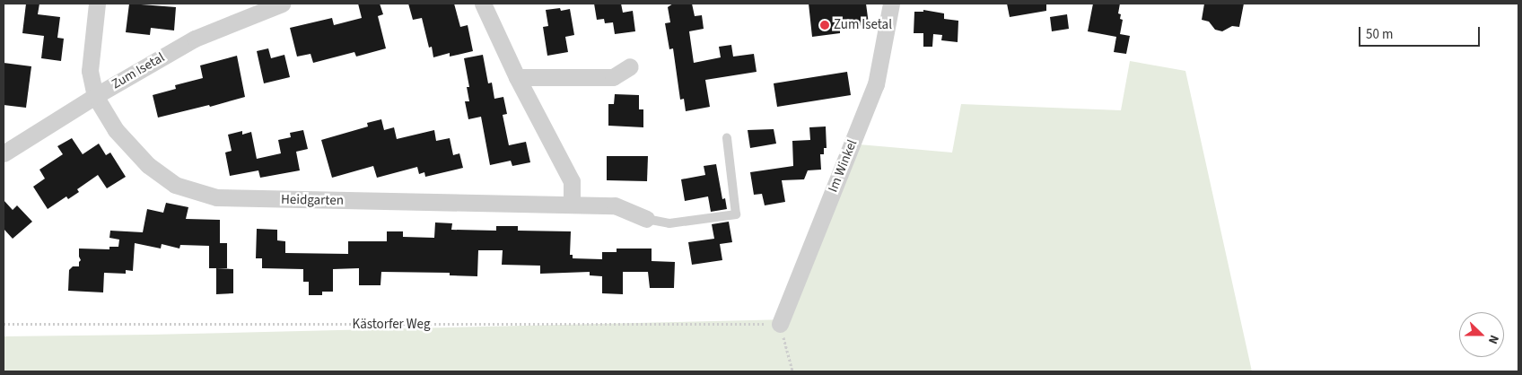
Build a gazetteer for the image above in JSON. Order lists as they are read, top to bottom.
{
  "streets": {
    "street": ["Zum Isetal", "Im Winkel", "Heidgarten"],
    "path": ["Kästorfer Weg"]
  },
  "crossings": [
    ["Zum Isetal", "Heidgarten"],
    ["Im Winkel", "Kästorfer Weg"]
  ],
  "places": ["Zum Isetal"],
  "scale_bar": "50 m",
  "north": "right"
}
